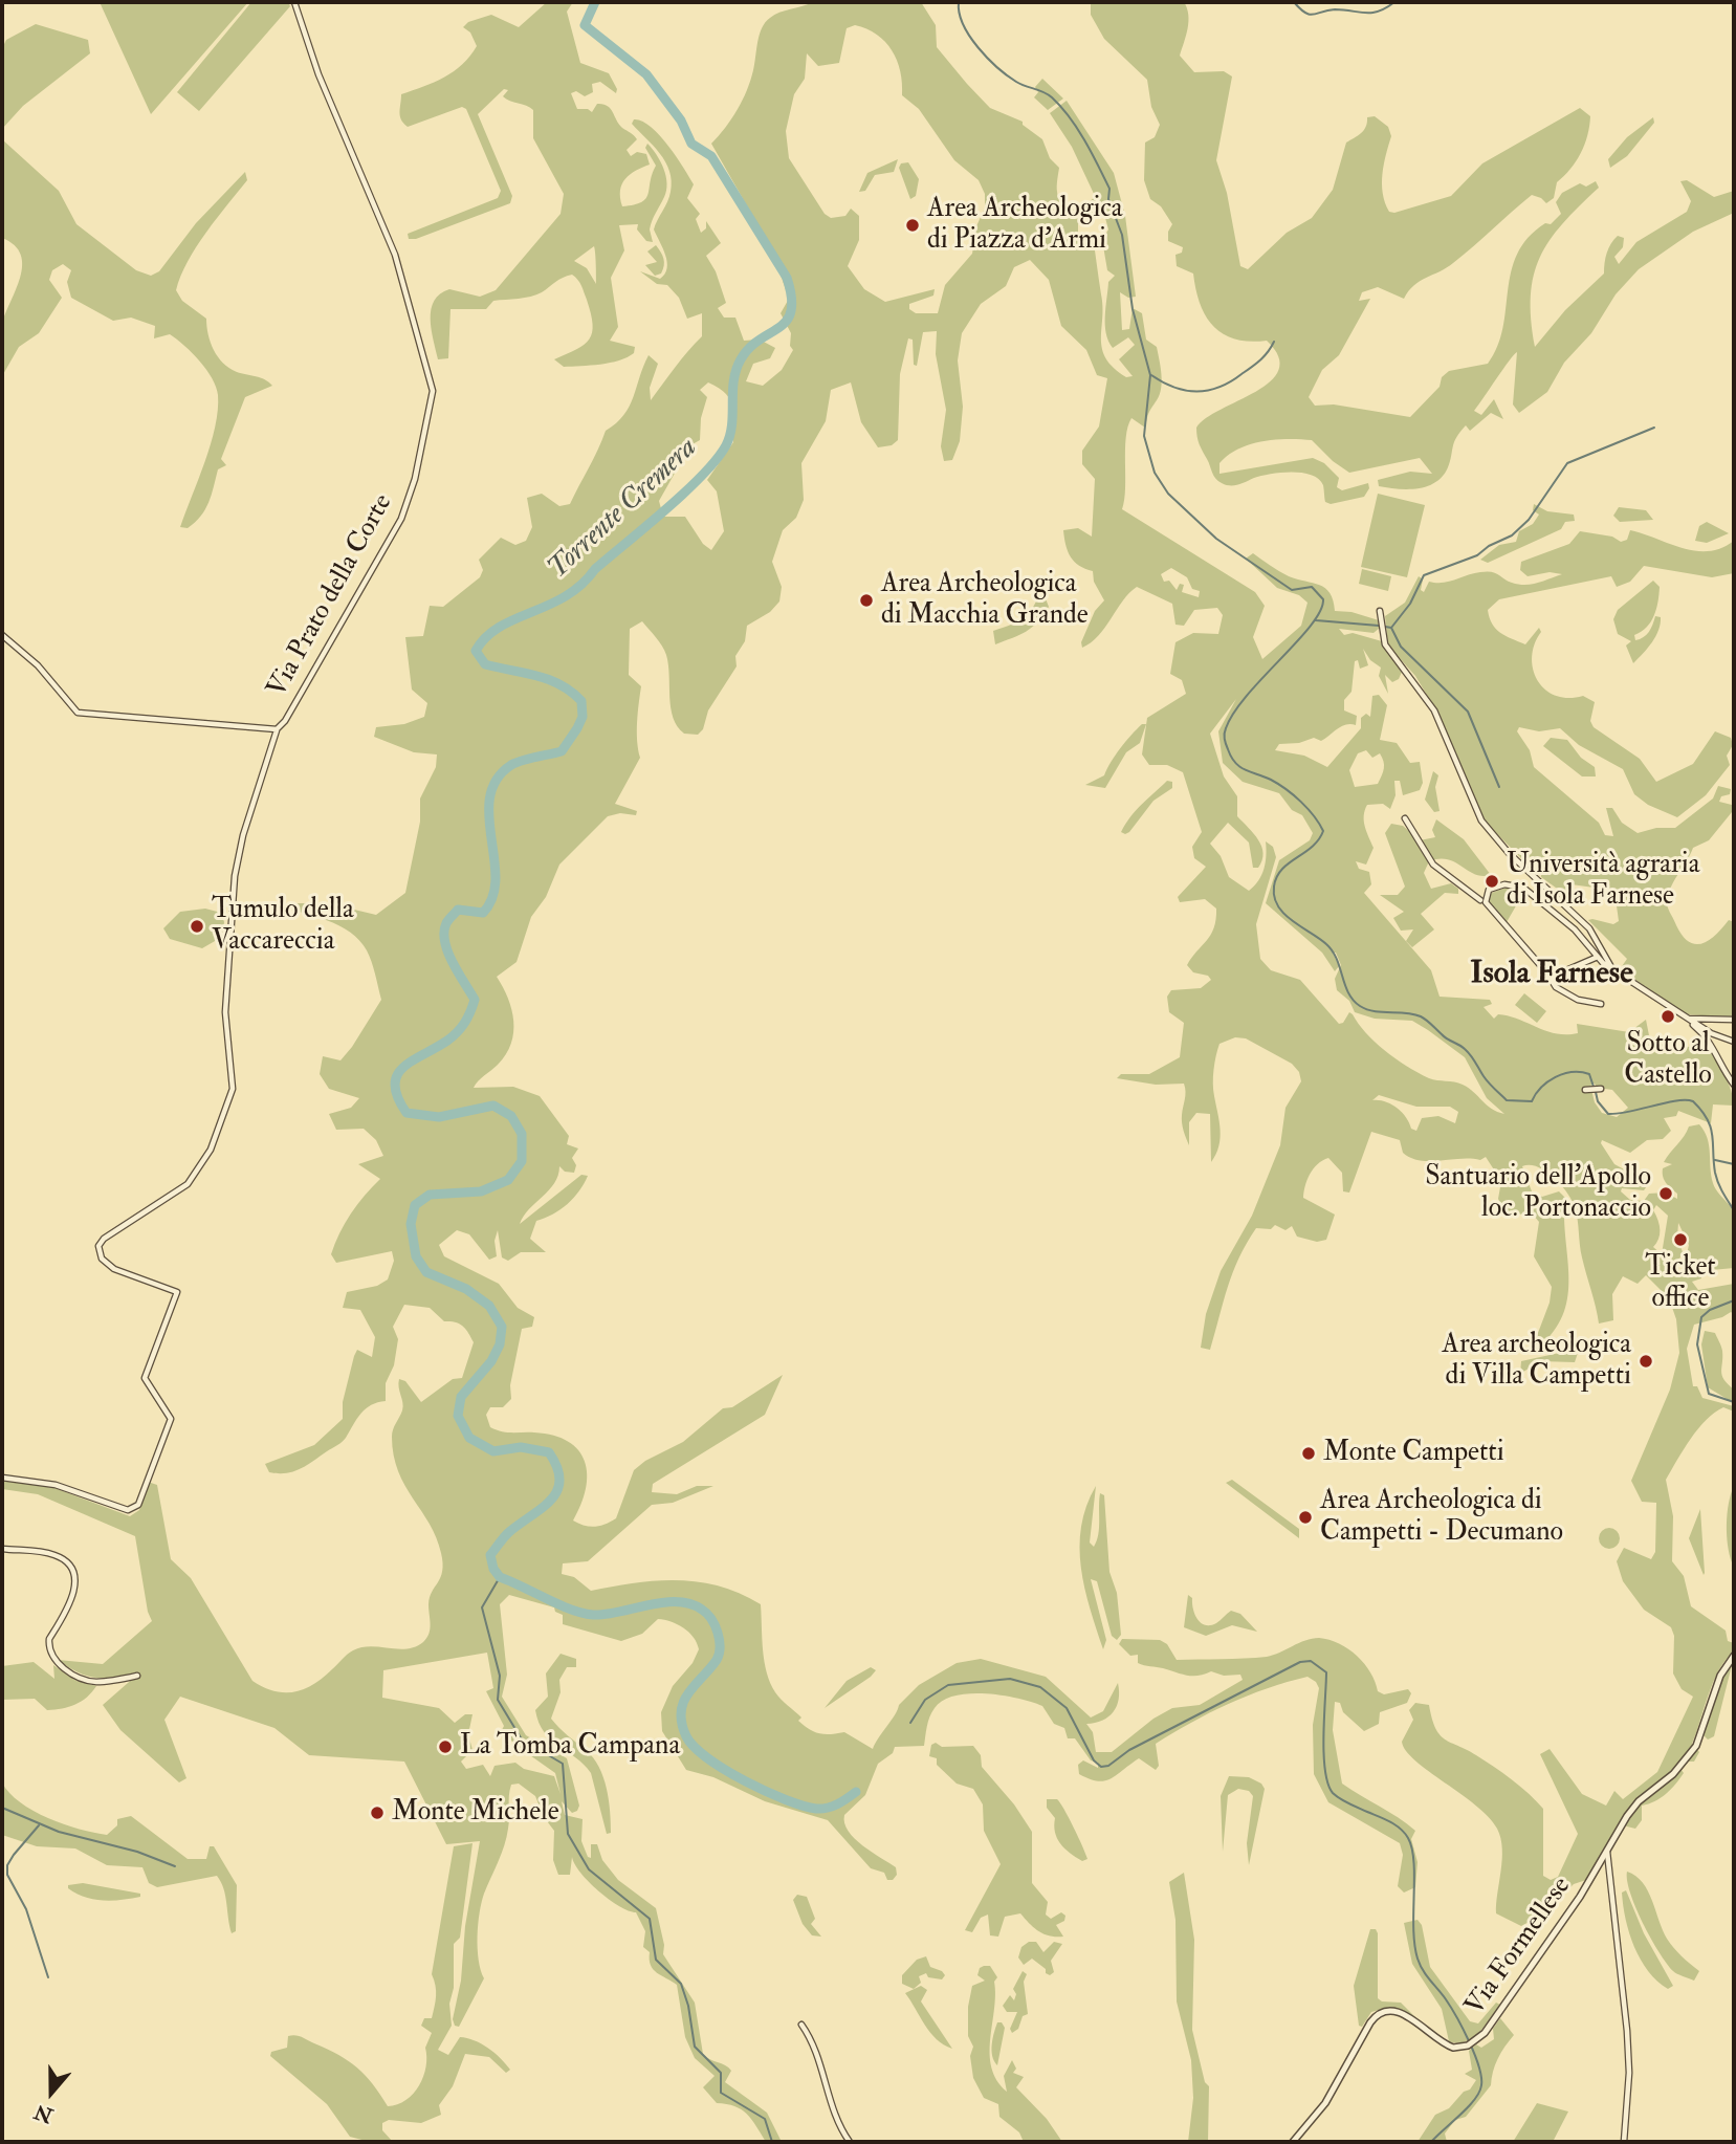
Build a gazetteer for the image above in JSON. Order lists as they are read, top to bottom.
{
  "streets": {
    "street": ["Via Prato della Corte", "Via Formellese"]
  },
  "districts": ["Isola Farnese"],
  "water": ["Torrente Cremera"],
  "places": [
    "Area Archeologica di Piazza d'Armi",
    "Area Archeologica di Macchia Grande",
    "Università agraria di Isola Farnese",
    "Tumulo della Vaccareccia",
    "Sotto al Castello",
    "Santuario dell'Apollo loc. Portonaccio",
    "Ticket office",
    "Area archeologica di Villa Campetti",
    "Monte Campetti",
    "Area Archeologica di Campetti - Decumano",
    "La Tomba Campana",
    "Monte Michele"
  ],
  "north": "bottom"
}
